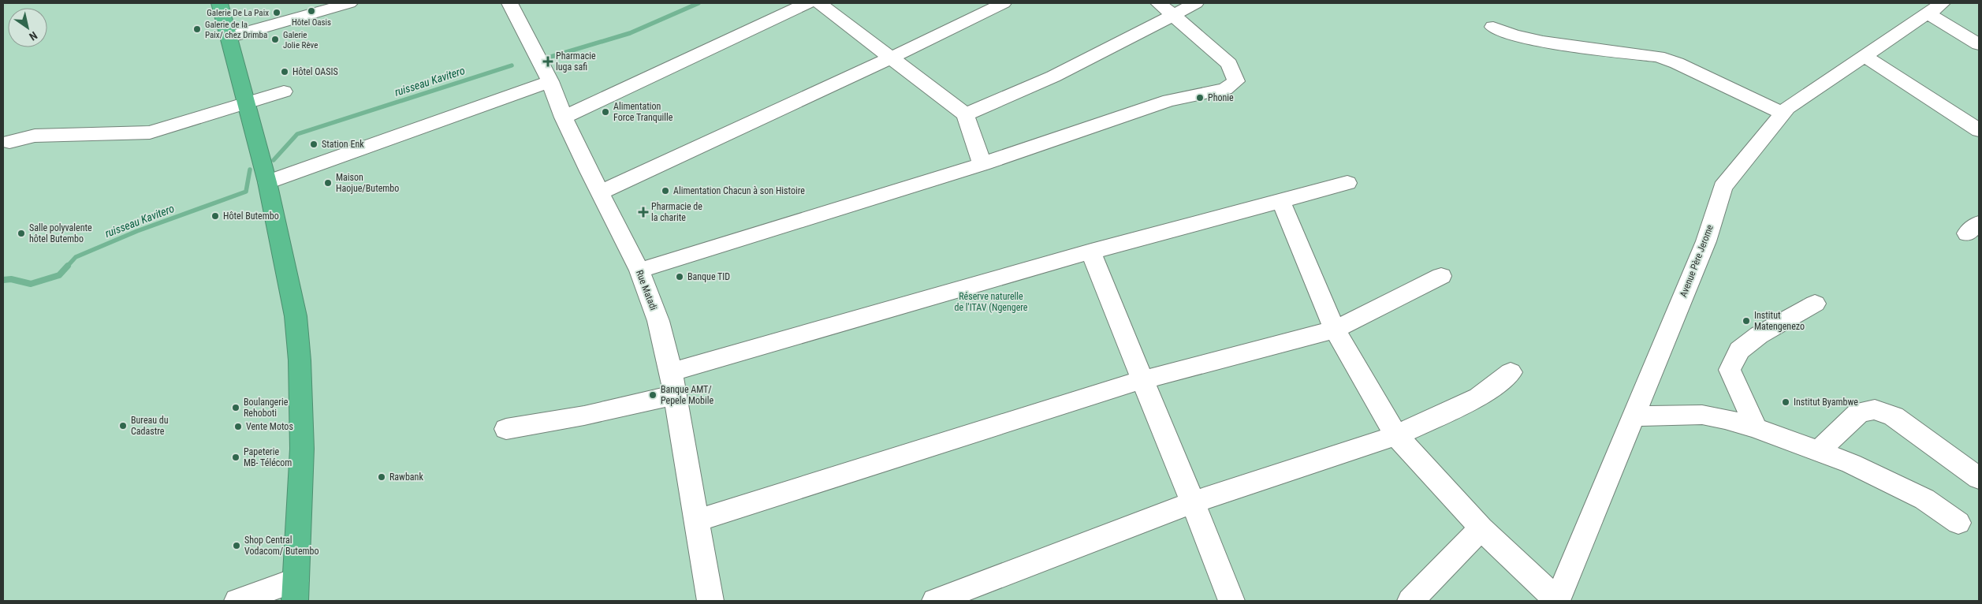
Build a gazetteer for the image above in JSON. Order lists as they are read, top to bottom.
{
  "streets": {
    "street": ["Avenue Père Jerome", "Rue Matadi"]
  },
  "water": ["ruisseau Kavitero"],
  "parks": ["Réserve naturelle de l'ITAV (Ngengere"],
  "places": {
    "other": [
      "Hôtel Oasis",
      "Galerie De La Paix",
      "Galerie de la Paix/ chez Drimba",
      "Galerie Jolie Rêve",
      "Hôtel OASIS",
      "Phonie",
      "Alimentation Force Tranquille",
      "Station Enk",
      "Maison Haojue/Butembo",
      "Alimentation Chacun à son Histoire",
      "Hôtel Butembo",
      "Salle polyvalente hôtel Butembo",
      "Banque TID",
      "Institut Matengenezo",
      "Banque AMT/ Pepele Mobile",
      "Institut Byambwe",
      "Boulangerie Rehoboti",
      "Bureau du Cadastre",
      "Vente Motos",
      "Papeterie MB- Télécom",
      "Rawbank",
      "Shop Central Vodacom/ Butembo"
    ],
    "health": ["Pharmacie luga safi", "Pharmacie de la charite"]
  },
  "north": "bottom right"
}
